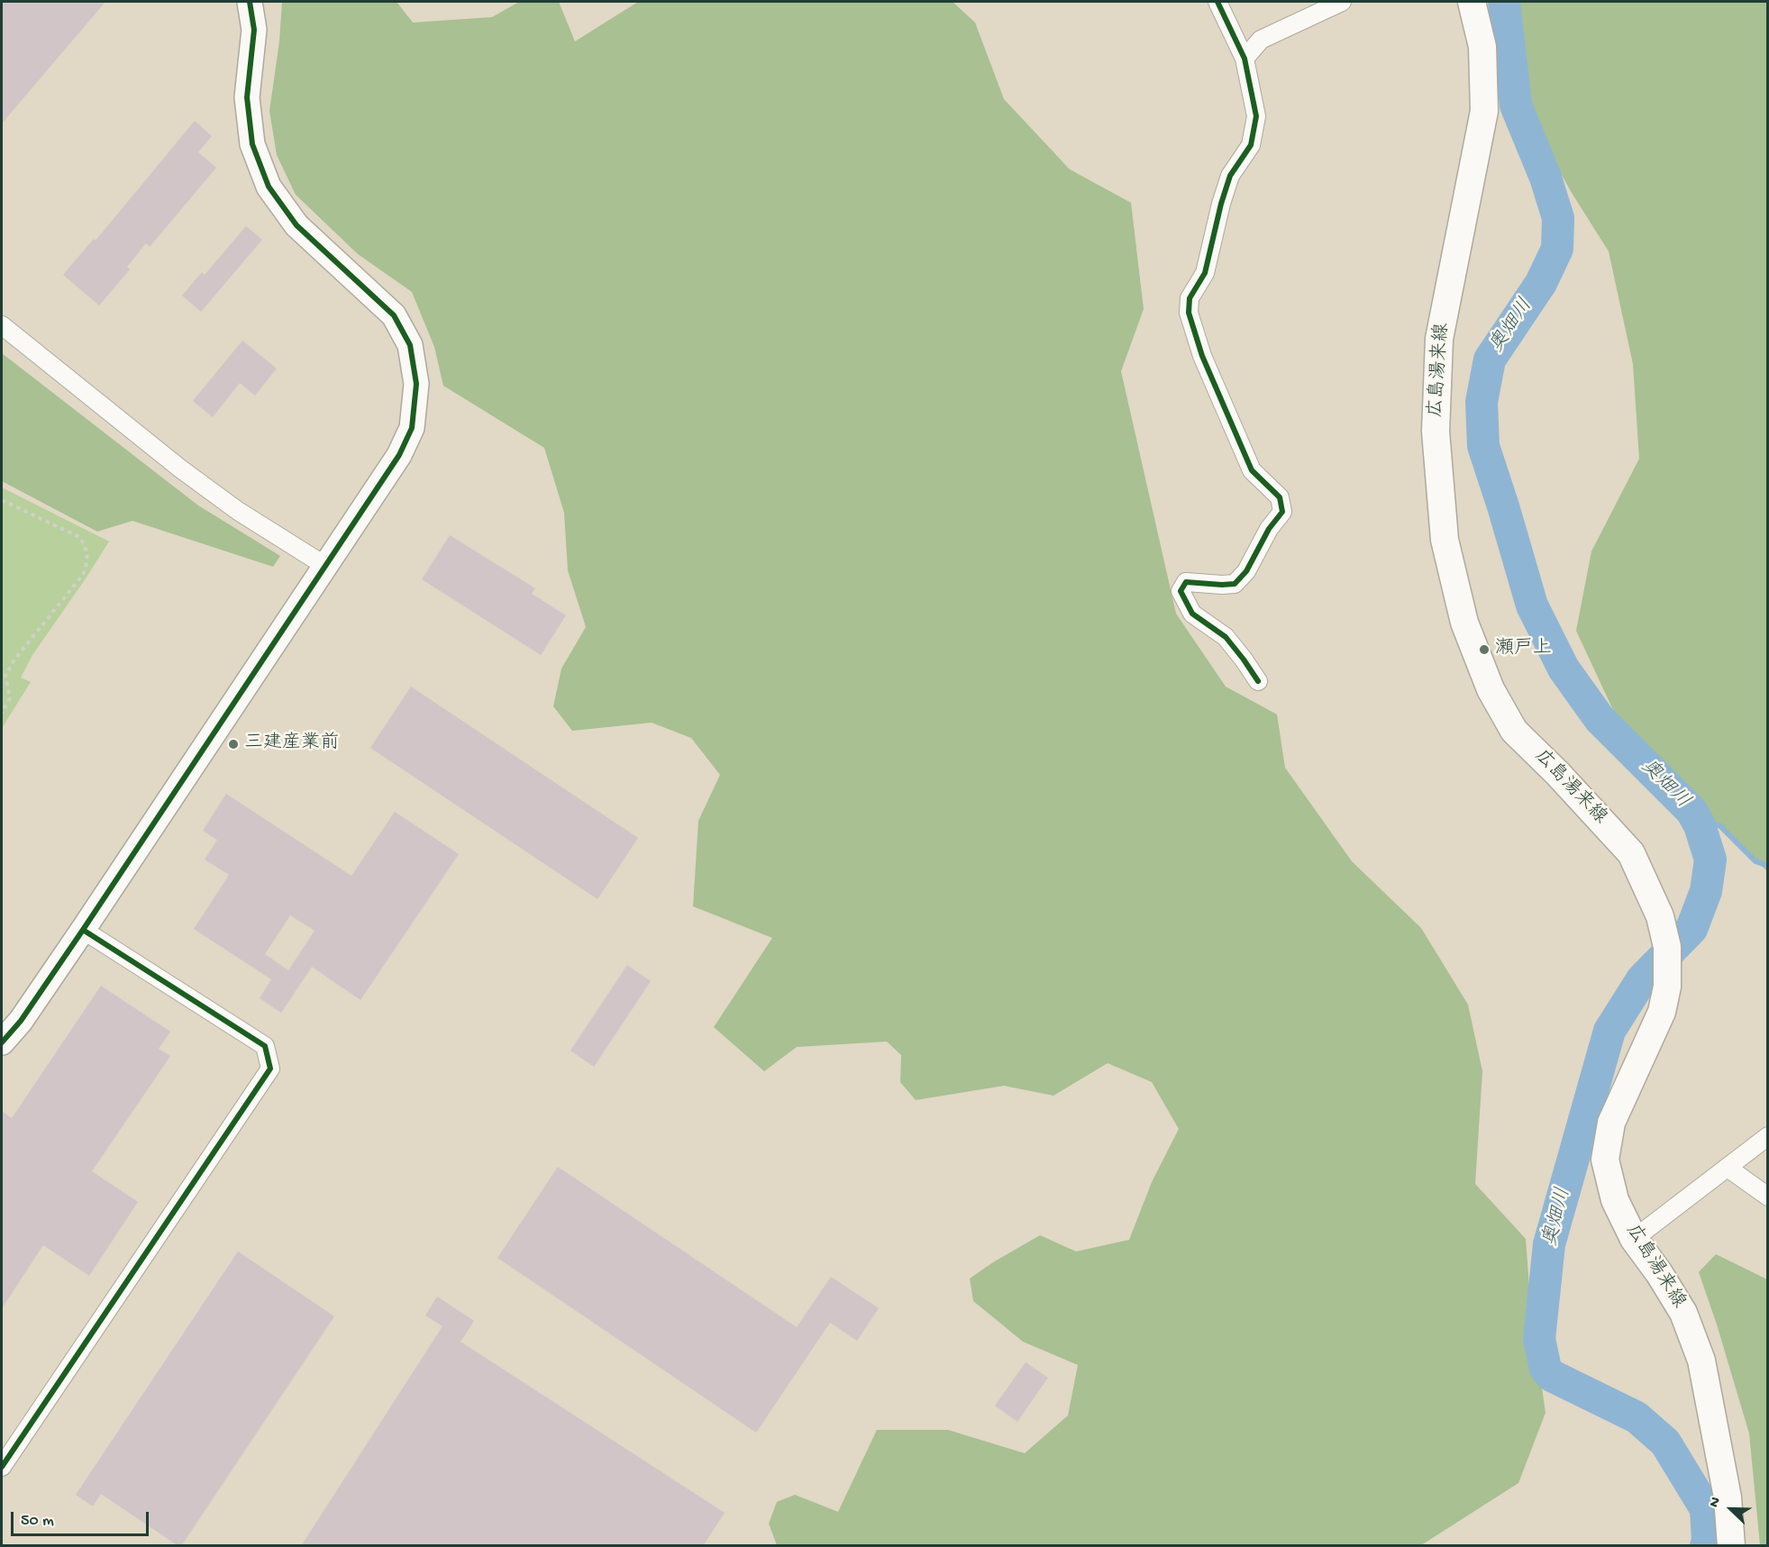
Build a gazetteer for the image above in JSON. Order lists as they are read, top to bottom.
{
  "streets": {
    "main road": ["広島湯来線"]
  },
  "water": ["奥畑川"],
  "places": ["瀬戸上", "三建産業前"],
  "scale_bar": "50 m",
  "north": "top left"
}
